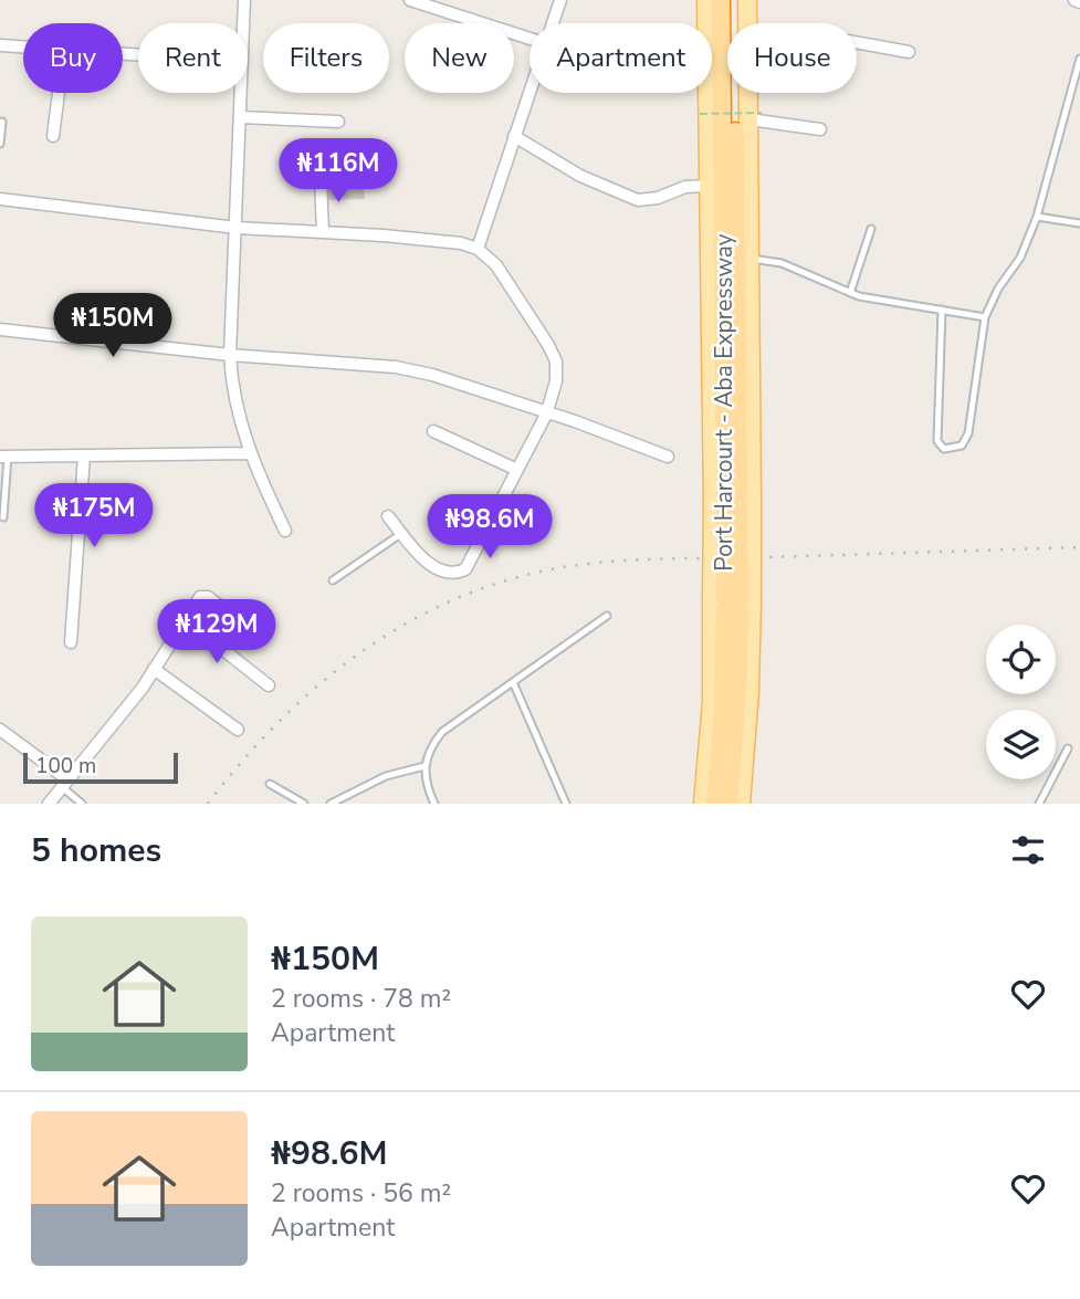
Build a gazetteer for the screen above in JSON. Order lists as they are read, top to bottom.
{
  "streets": {
    "highway": ["Port Harcourt - Aba Expressway"]
  },
  "scale_bar": "100 m",
  "page": {
    "chip": [
      "Buy",
      "Rent",
      "Filters",
      "New",
      "Apartment",
      "House"
    ],
    "price": [
      "₦116M",
      "₦150M",
      "₦175M",
      "₦98.6M",
      "₦129M"
    ],
    "scale": "100 m",
    "heading": "5 homes",
    "list": [
      {
        "name": "₦150M",
        "note": "2 rooms · 78 m² · Apartment"
      },
      {
        "name": "₦98.6M",
        "note": "2 rooms · 56 m² · Apartment"
      }
    ]
  }
}
